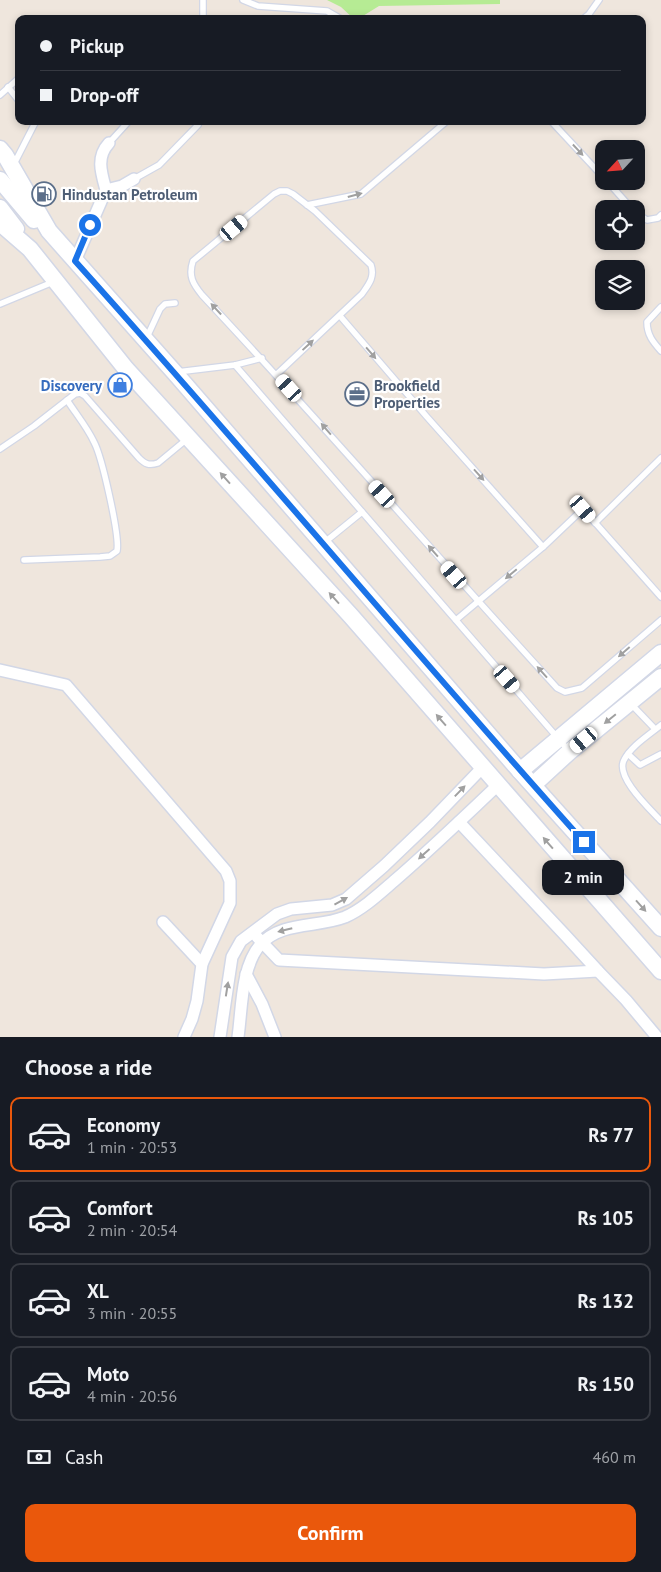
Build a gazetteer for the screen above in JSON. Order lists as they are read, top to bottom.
{
  "places": {
    "fuel station": ["Hindustan Petroleum"],
    "shop": ["Discovery"],
    "office": ["Brookfield Properties"]
  },
  "north": "bottom left",
  "page": {
    "banner": ["Pickup", "Drop-off"],
    "bubble": "2 min",
    "heading": "Choose a ride",
    "list": [
      {
        "name": "Economy",
        "note": "1 min · 20:53",
        "value": "Rs 77"
      },
      {
        "name": "Comfort",
        "note": "2 min · 20:54",
        "value": "Rs 105"
      },
      {
        "name": "XL",
        "note": "3 min · 20:55",
        "value": "Rs 132"
      },
      {
        "name": "Moto",
        "note": "4 min · 20:56",
        "value": "Rs 150"
      }
    ],
    "pay": ["Cash", "460 m"],
    "buttons": "Confirm"
  }
}
